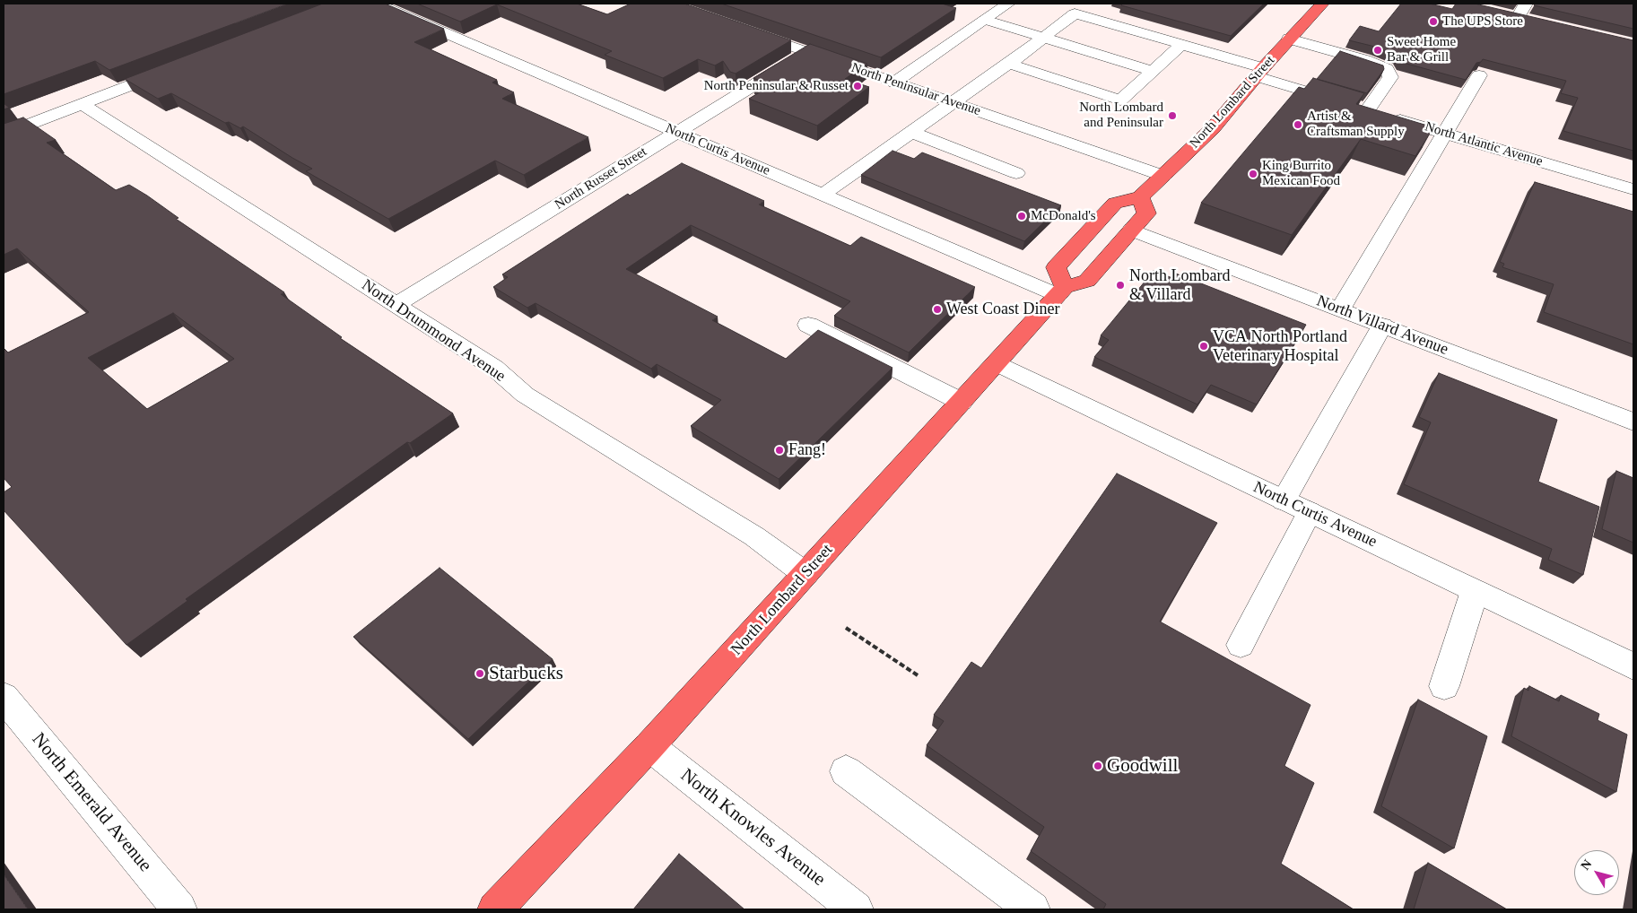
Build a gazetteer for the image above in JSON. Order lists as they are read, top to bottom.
{
  "streets": {
    "main road": ["North Lombard Street"],
    "street": [
      "North Peninsular Avenue",
      "North Atlantic Avenue",
      "North Curtis Avenue",
      "North Russet Street",
      "North Villard Avenue",
      "North Drummond Avenue",
      "North Emerald Avenue",
      "North Knowles Avenue"
    ]
  },
  "crossings": [
    ["North Peninsular Avenue", "North Lombard Street"],
    ["North Peninsular Avenue", "North Russet Street"],
    ["North Lombard Street", "North Atlantic Avenue"],
    ["North Lombard Street", "North Curtis Avenue"],
    ["North Lombard Street", "North Drummond Avenue"],
    ["North Lombard Street", "North Knowles Avenue"],
    ["North Curtis Avenue", "North Russet Street"],
    ["North Russet Street", "North Drummond Avenue"]
  ],
  "places": [
    "The UPS Store",
    "Sweet Home Bar & Grill",
    "North Peninsular & Russet",
    "North Lombard and Peninsular",
    "Artist & Craftsman Supply",
    "King Burrito Mexican Food",
    "McDonald's",
    "North Lombard & Villard",
    "West Coast Diner",
    "VCA North Portland Veterinary Hospital",
    "Fang!",
    "Starbucks",
    "Goodwill"
  ],
  "north": "top left"
}
